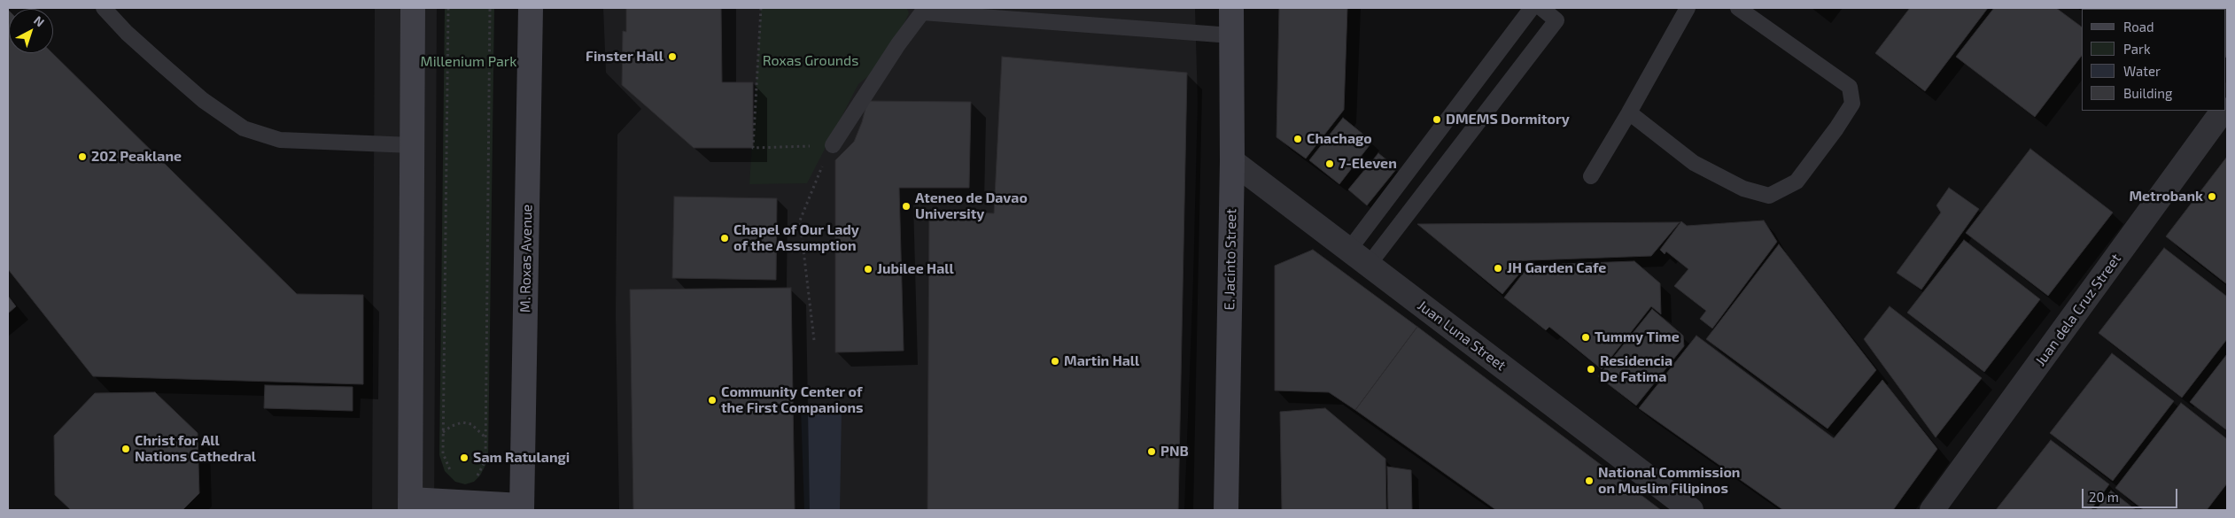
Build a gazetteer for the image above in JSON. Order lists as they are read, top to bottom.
{
  "streets": {
    "main road": ["M. Roxas Avenue", "E. Jacinto Street"],
    "street": ["Juan dela Cruz Street", "Juan Luna Street"]
  },
  "crossings": [
    ["E. Jacinto Street", "Juan Luna Street"]
  ],
  "parks": ["Roxas Grounds", "Millenium Park"],
  "places": [
    "Finster Hall",
    "DMEMS Dormitory",
    "Chachago",
    "202 Peaklane",
    "7-Eleven",
    "Metrobank",
    "Ateneo de Davao University",
    "Chapel of Our Lady of the Assumption",
    "JH Garden Cafe",
    "Jubilee Hall",
    "Tummy Time",
    "Martin Hall",
    "Residencia De Fatima",
    "Community Center of the First Companions",
    "Christ for All Nations Cathedral",
    "PNB",
    "Sam Ratulangi",
    "National Commission on Muslim Filipinos"
  ],
  "legend": [
    "Road",
    "Park",
    "Water",
    "Building"
  ],
  "scale_bar": "20 m",
  "north": "top right"
}
